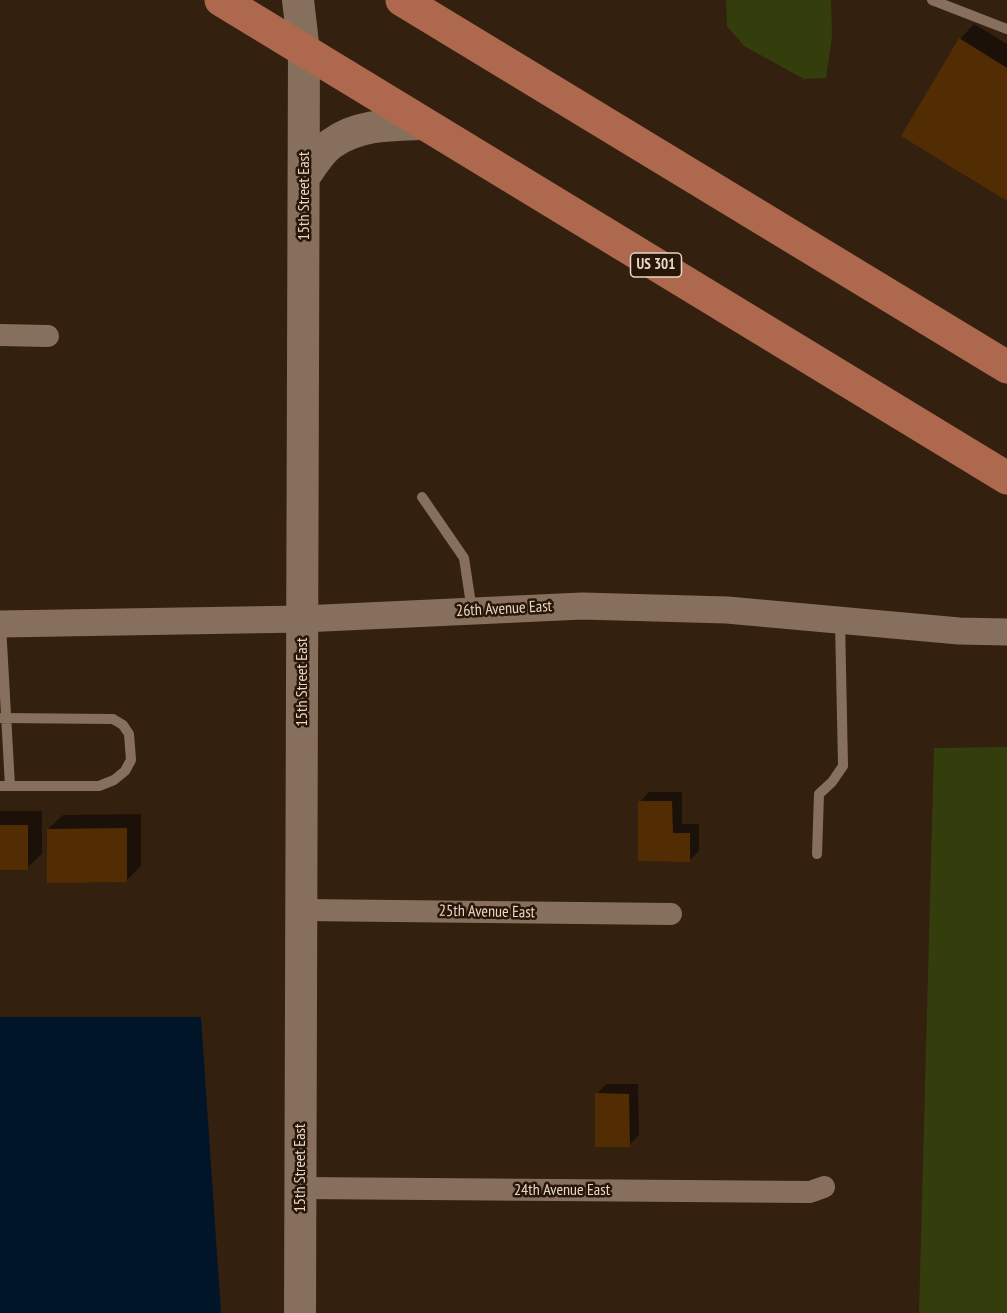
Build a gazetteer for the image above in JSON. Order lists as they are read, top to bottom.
{
  "streets": {
    "main road": ["15th Street East", "US 301"],
    "street": ["26th Avenue East", "25th Avenue East", "24th Avenue East"]
  },
  "crossings": [
    ["15th Street East", "US 301"],
    ["15th Street East", "26th Avenue East"],
    ["15th Street East", "25th Avenue East"],
    ["15th Street East", "24th Avenue East"]
  ]
}
